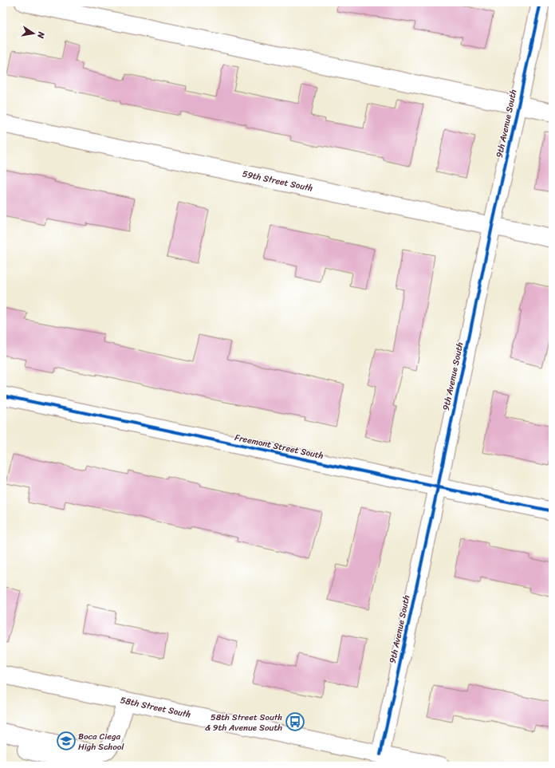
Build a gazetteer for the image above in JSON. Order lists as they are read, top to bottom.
{
  "streets": {
    "street": [
      "9th Avenue South",
      "59th Street South",
      "Freemont Street South",
      "58th Street South"
    ]
  },
  "crossings": [
    ["9th Avenue South", "59th Street South"],
    ["9th Avenue South", "Freemont Street South"],
    ["9th Avenue South", "58th Street South"]
  ],
  "places": {
    "bus stop": ["58th Street South & 9th Avenue South"],
    "school or university": ["Boca Ciega High School"]
  },
  "north": "right"
}
